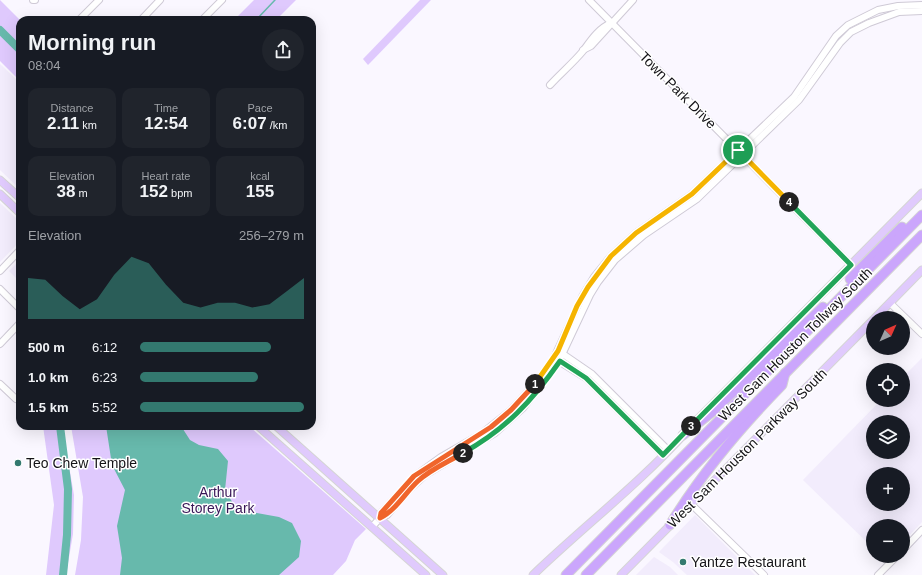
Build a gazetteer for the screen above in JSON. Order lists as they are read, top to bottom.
{
  "streets": {
    "highway": ["West Sam Houston Tollway South"],
    "main road": ["West Sam Houston Parkway South"],
    "street": ["Town Park Drive"]
  },
  "parks": ["Arthur Storey Park"],
  "places": ["Teo Chew Temple", "Yantze Restaurant"],
  "north": "top right",
  "page": {
    "heading": ["Morning run", "08:04"],
    "stats": [
      ["Distance", "2.11 km"],
      ["Time", "12:54"],
      ["Pace", "6:07 /km"],
      ["Elevation", "38 m"],
      ["Heart rate", "152 bpm"],
      ["kcal", "155"]
    ],
    "pins": [
      "4",
      "1",
      "3",
      "2"
    ],
    "chart": ["Elevation", "256–279 m"],
    "map_buttons": ["+", "−"],
    "list": [
      {
        "name": "500 m",
        "note": "6:12"
      },
      {
        "name": "1.0 km",
        "note": "6:23"
      },
      {
        "name": "1.5 km",
        "note": "5:52"
      }
    ]
  }
}
